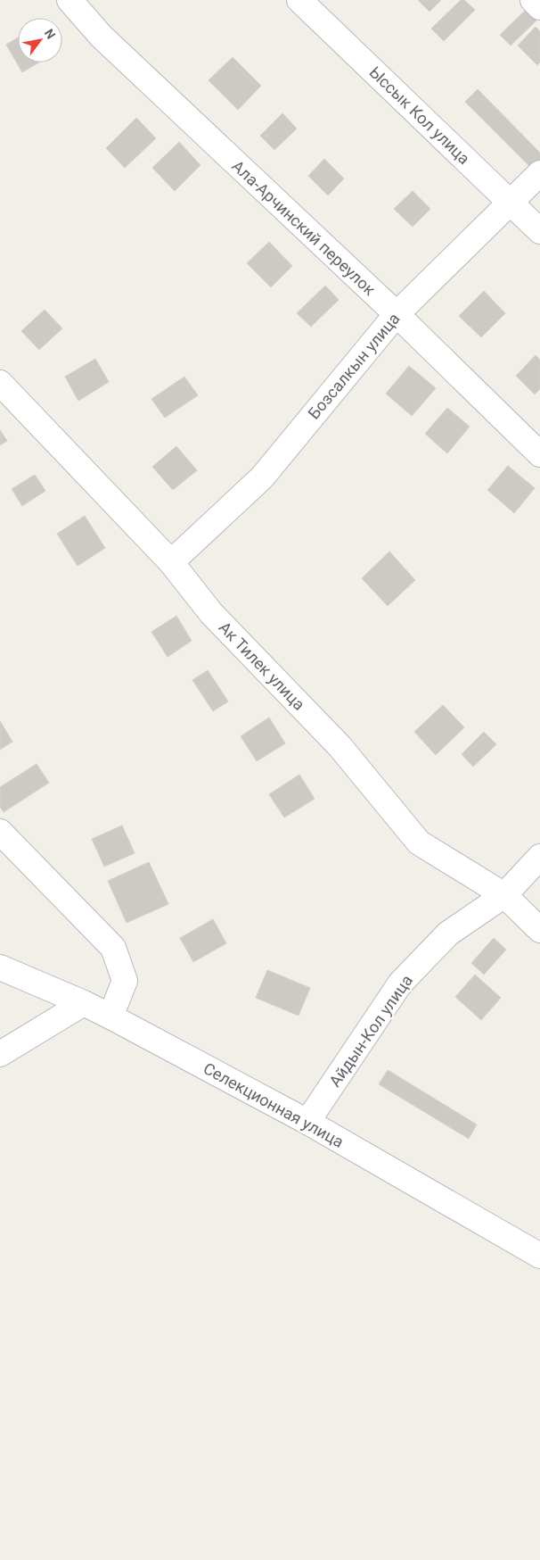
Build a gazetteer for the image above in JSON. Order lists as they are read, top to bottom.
{
  "streets": {
    "street": [
      "Ыссык Кол улица",
      "Ала-Арчинский переулок",
      "Бозсалкын улица",
      "Ак Тилек улица",
      "Айдын-Кол улица",
      "Селекционная улица"
    ]
  },
  "crossings": [
    ["Ыссык Кол улица", "Бозсалкын улица"],
    ["Ала-Арчинский переулок", "Бозсалкын улица"],
    ["Бозсалкын улица", "Ак Тилек улица"],
    ["Ак Тилек улица", "Айдын-Кол улица"],
    ["Айдын-Кол улица", "Селекционная улица"]
  ],
  "north": "top right"
}
